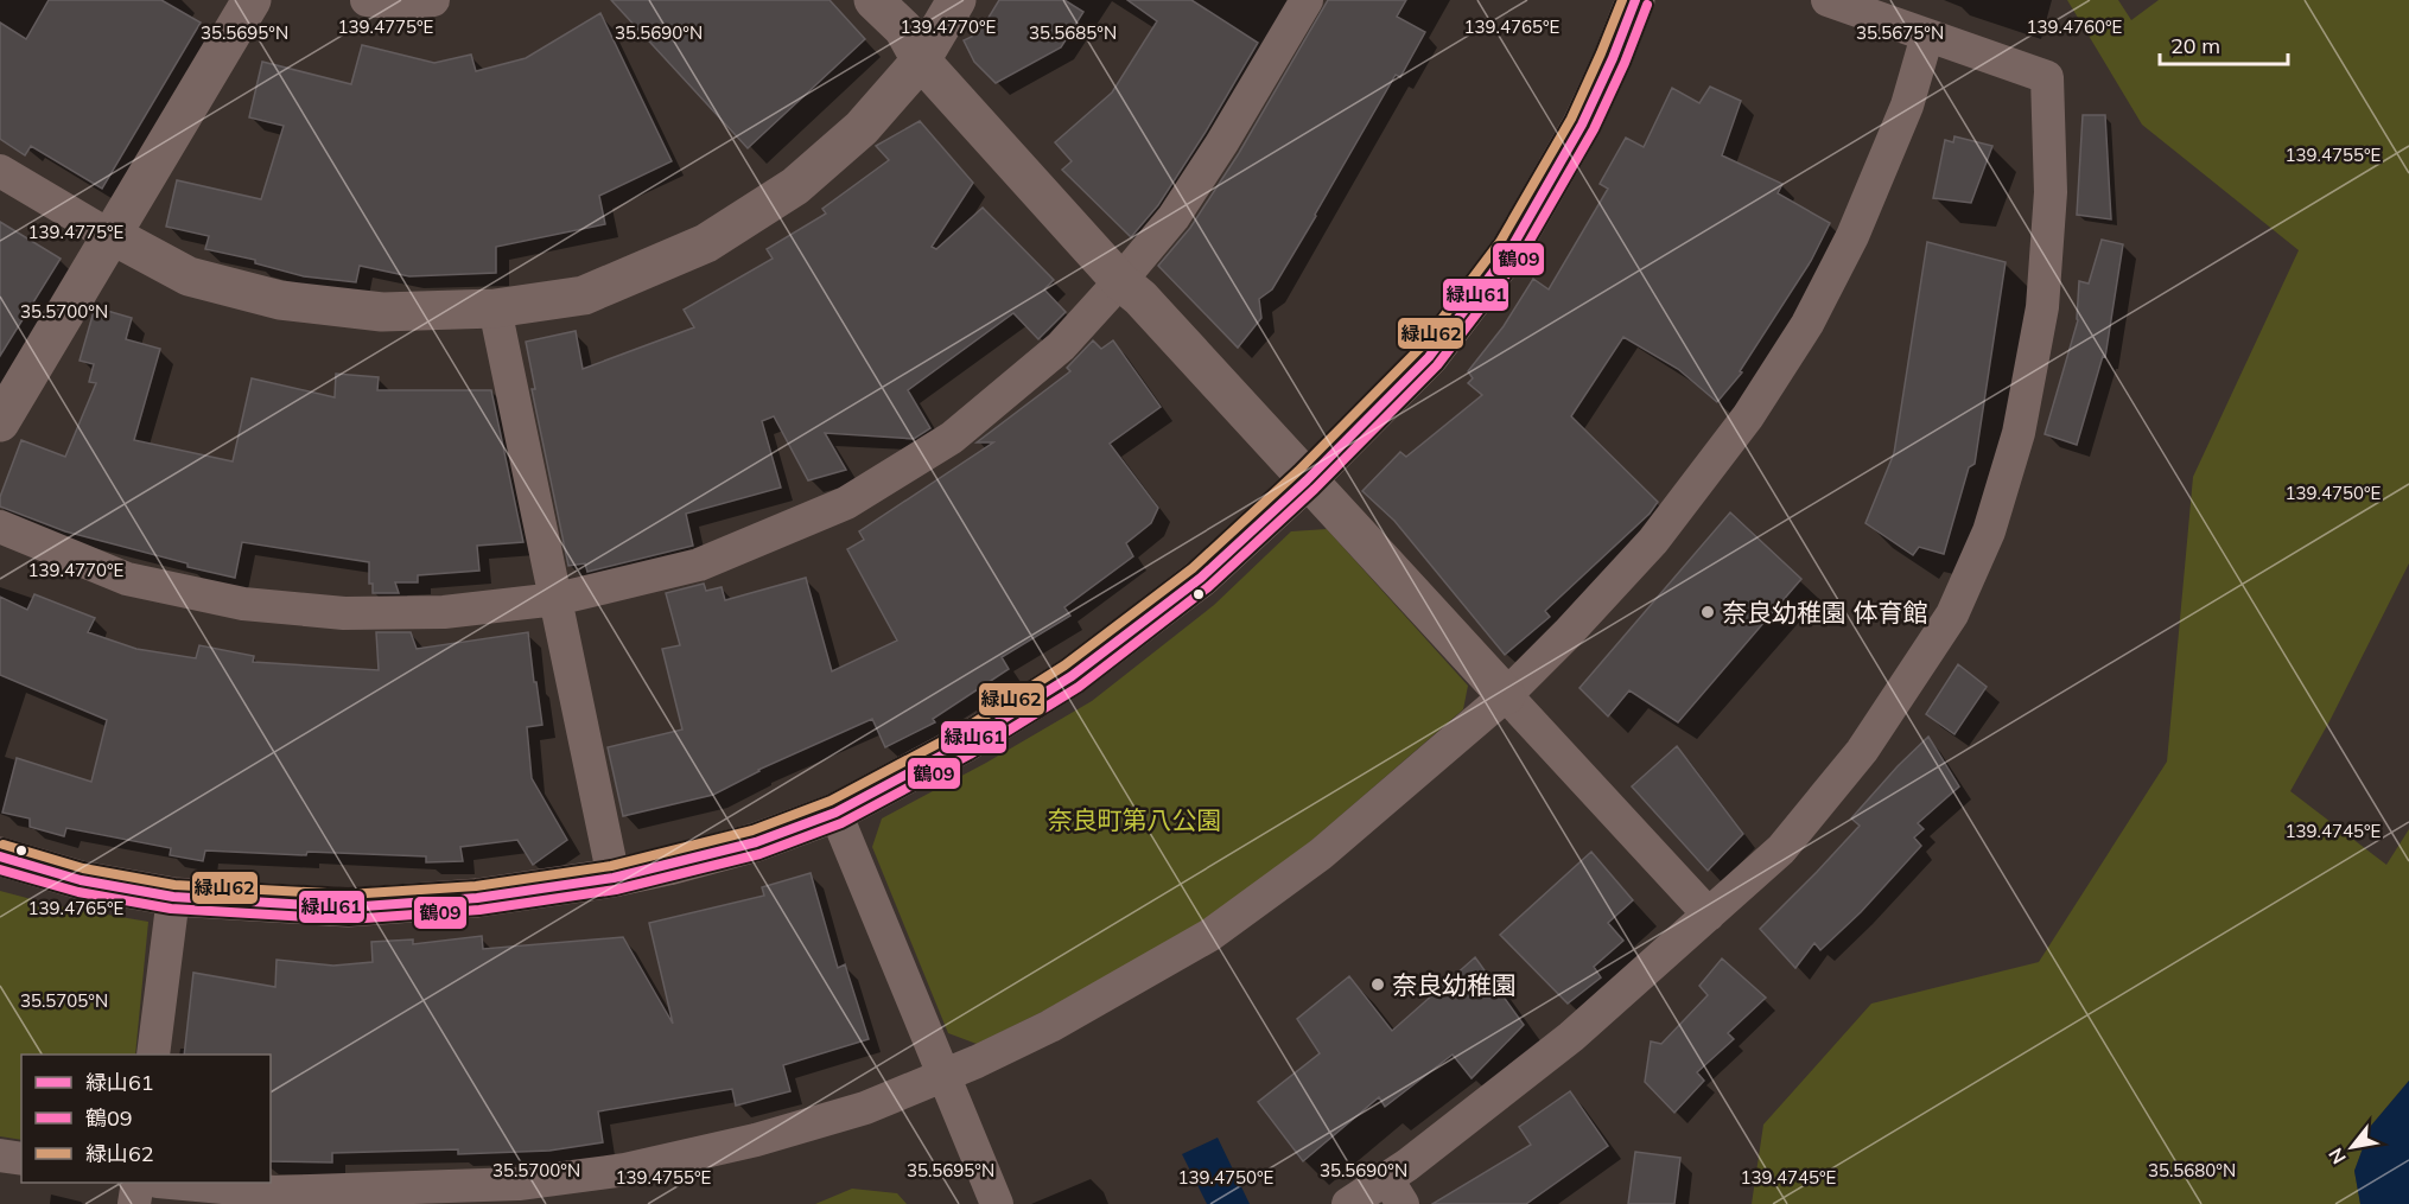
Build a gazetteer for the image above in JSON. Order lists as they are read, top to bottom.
{
  "parks": ["奈良町第八公園"],
  "places": ["奈良幼稚園 体育館", "奈良幼稚園"],
  "lines": ["transit line 緑山61", "transit line 緑山62", "transit line 鶴09"],
  "legend": ["緑山61", "鶴09", "緑山62"],
  "scale_bar": "20 m",
  "north": "bottom left",
  "coordinates": [
    "139.4770°E",
    "139.4775°E",
    "139.4765°E",
    "139.4760°E",
    "35.5695°N",
    "35.5685°N",
    "35.5675°N",
    "35.5690°N",
    "139.4755°E",
    "35.5700°N",
    "139.4750°E",
    "139.4745°E",
    "35.5705°N",
    "35.5680°N"
  ]
}
